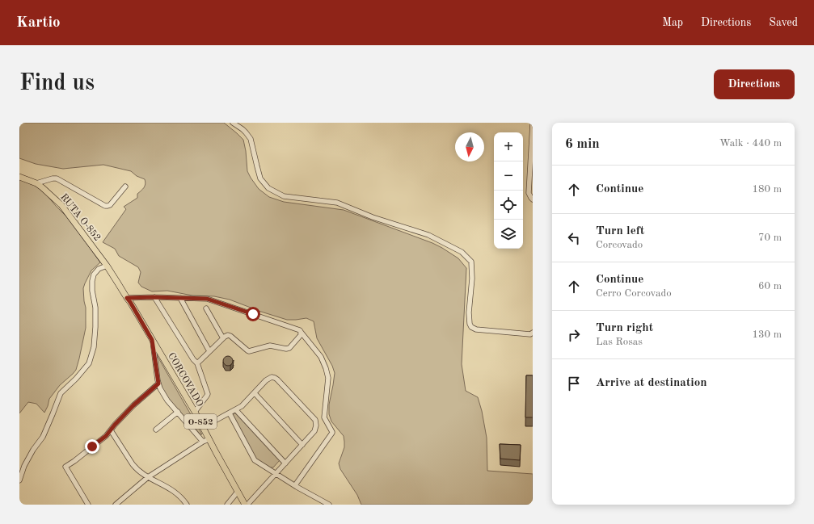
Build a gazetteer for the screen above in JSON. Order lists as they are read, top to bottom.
{
  "streets": {
    "main road": ["RUTA O-852", "CORCOVADO", "O-852"]
  },
  "crossings": [
    ["RUTA O-852", "CORCOVADO"]
  ],
  "north": "bottom",
  "page": {
    "header": "Kartio",
    "nav": ["Map", "Directions", "Saved"],
    "buttons": "Directions",
    "title": "Find us",
    "heading": ["6 min", "Walk · 440 m"],
    "map_buttons": ["+", "−"],
    "list": [
      ["Continue", "180 m"],
      ["Turn left", "Corcovado", "70 m"],
      ["Continue", "Cerro Corcovado", "60 m"],
      ["Turn right", "Las Rosas", "130 m"],
      "Arrive at destination"
    ]
  }
}
